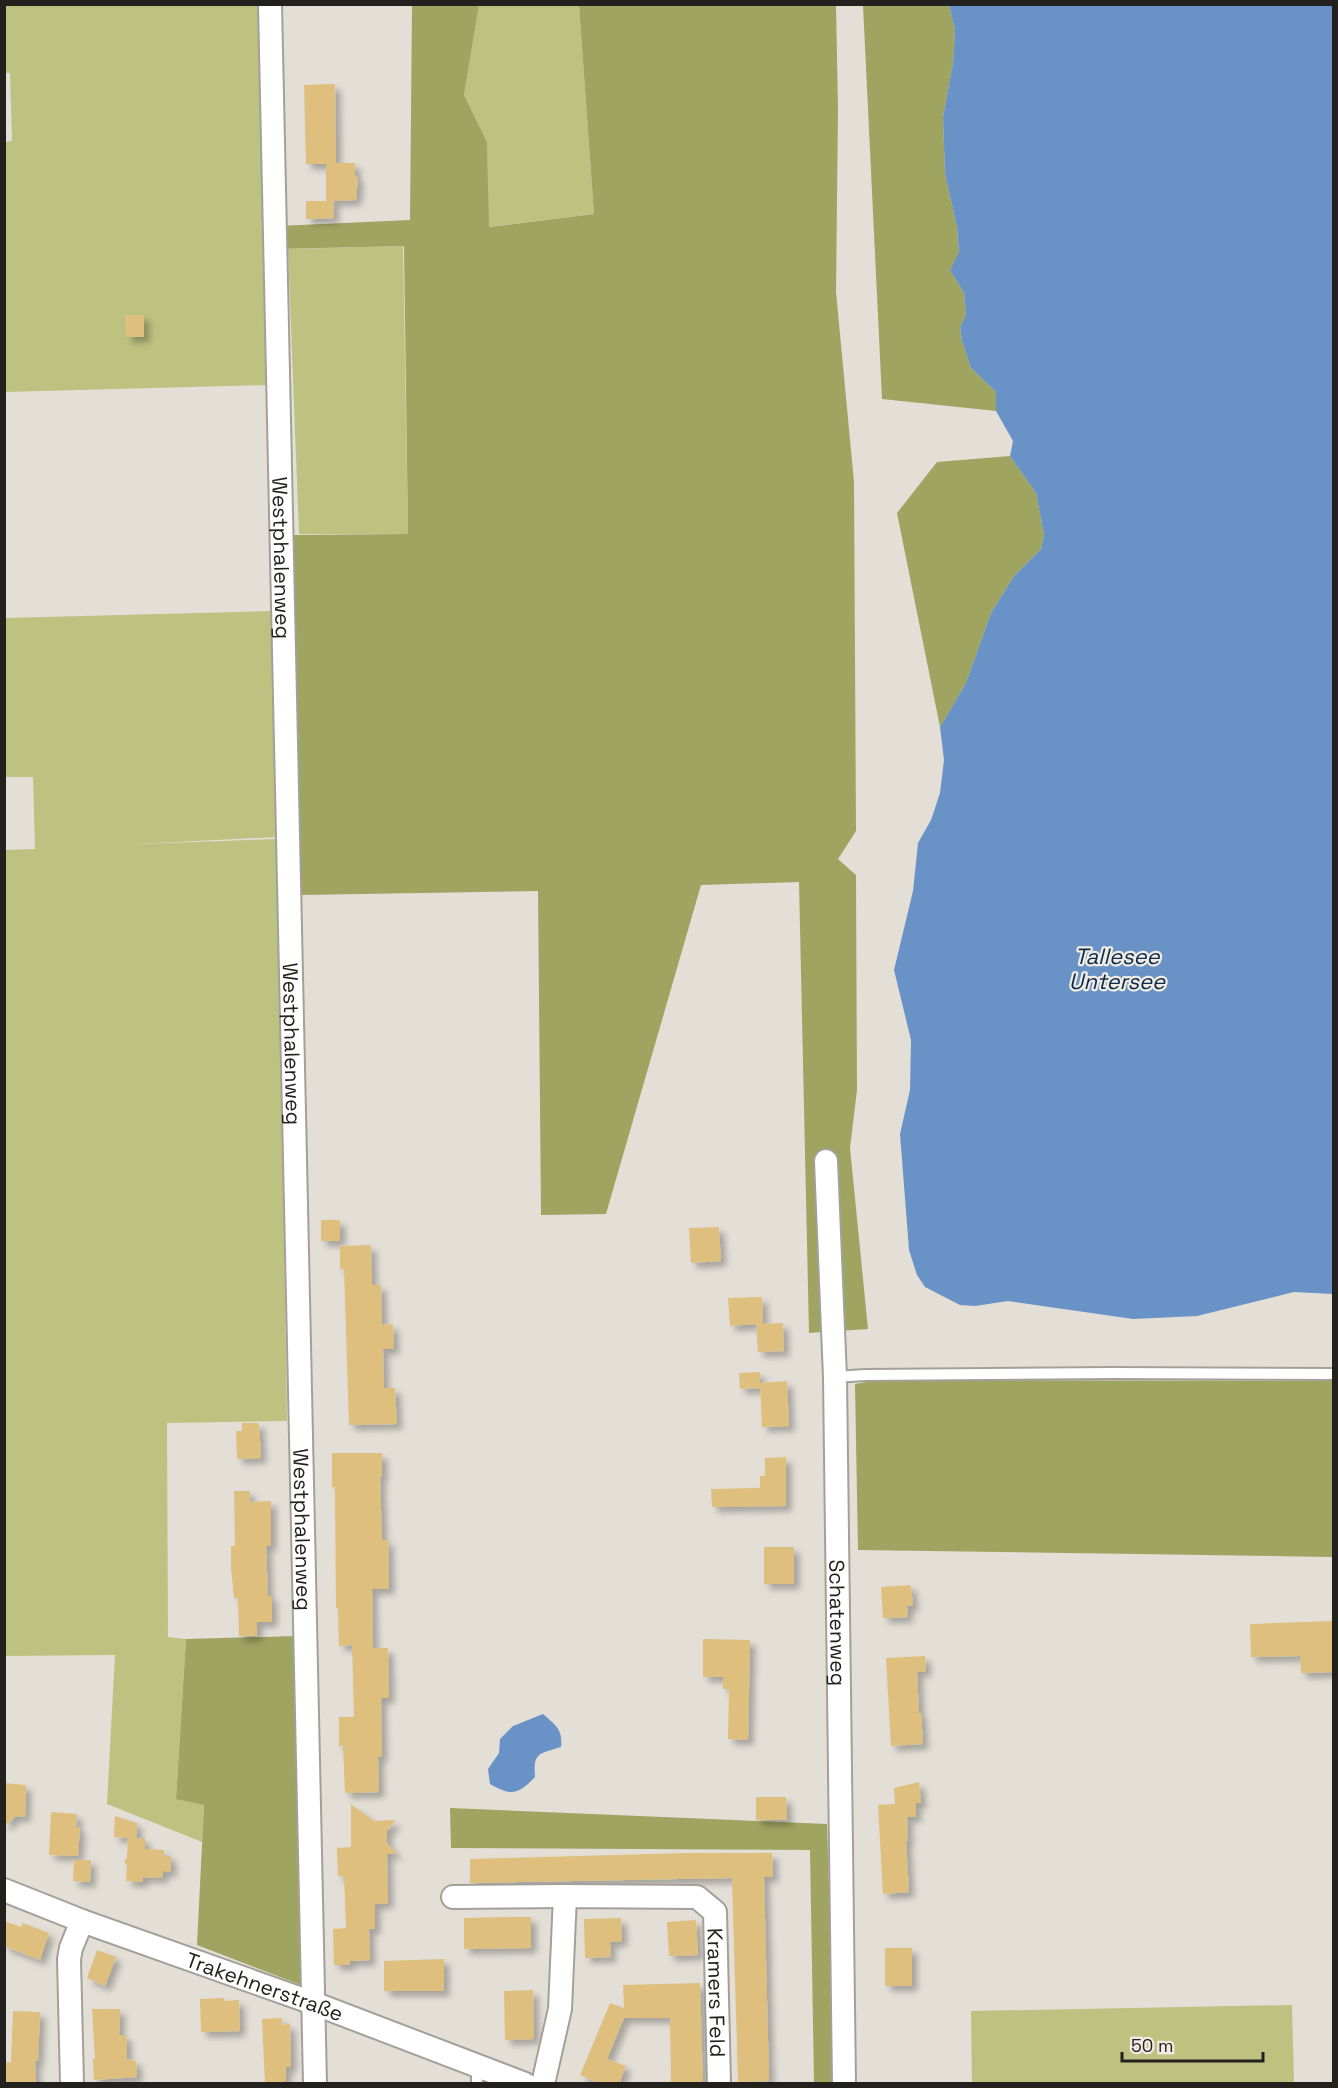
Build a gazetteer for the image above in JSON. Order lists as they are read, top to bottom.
{
  "streets": {
    "street": [
      "Westphalenweg",
      "Schatenweg",
      "Trakehnerstraße",
      "Kramers Feld"
    ]
  },
  "crossings": [
    ["Westphalenweg", "Trakehnerstraße"]
  ],
  "water": ["Tallesee Untersee"],
  "scale_bar": "50 m"
}
